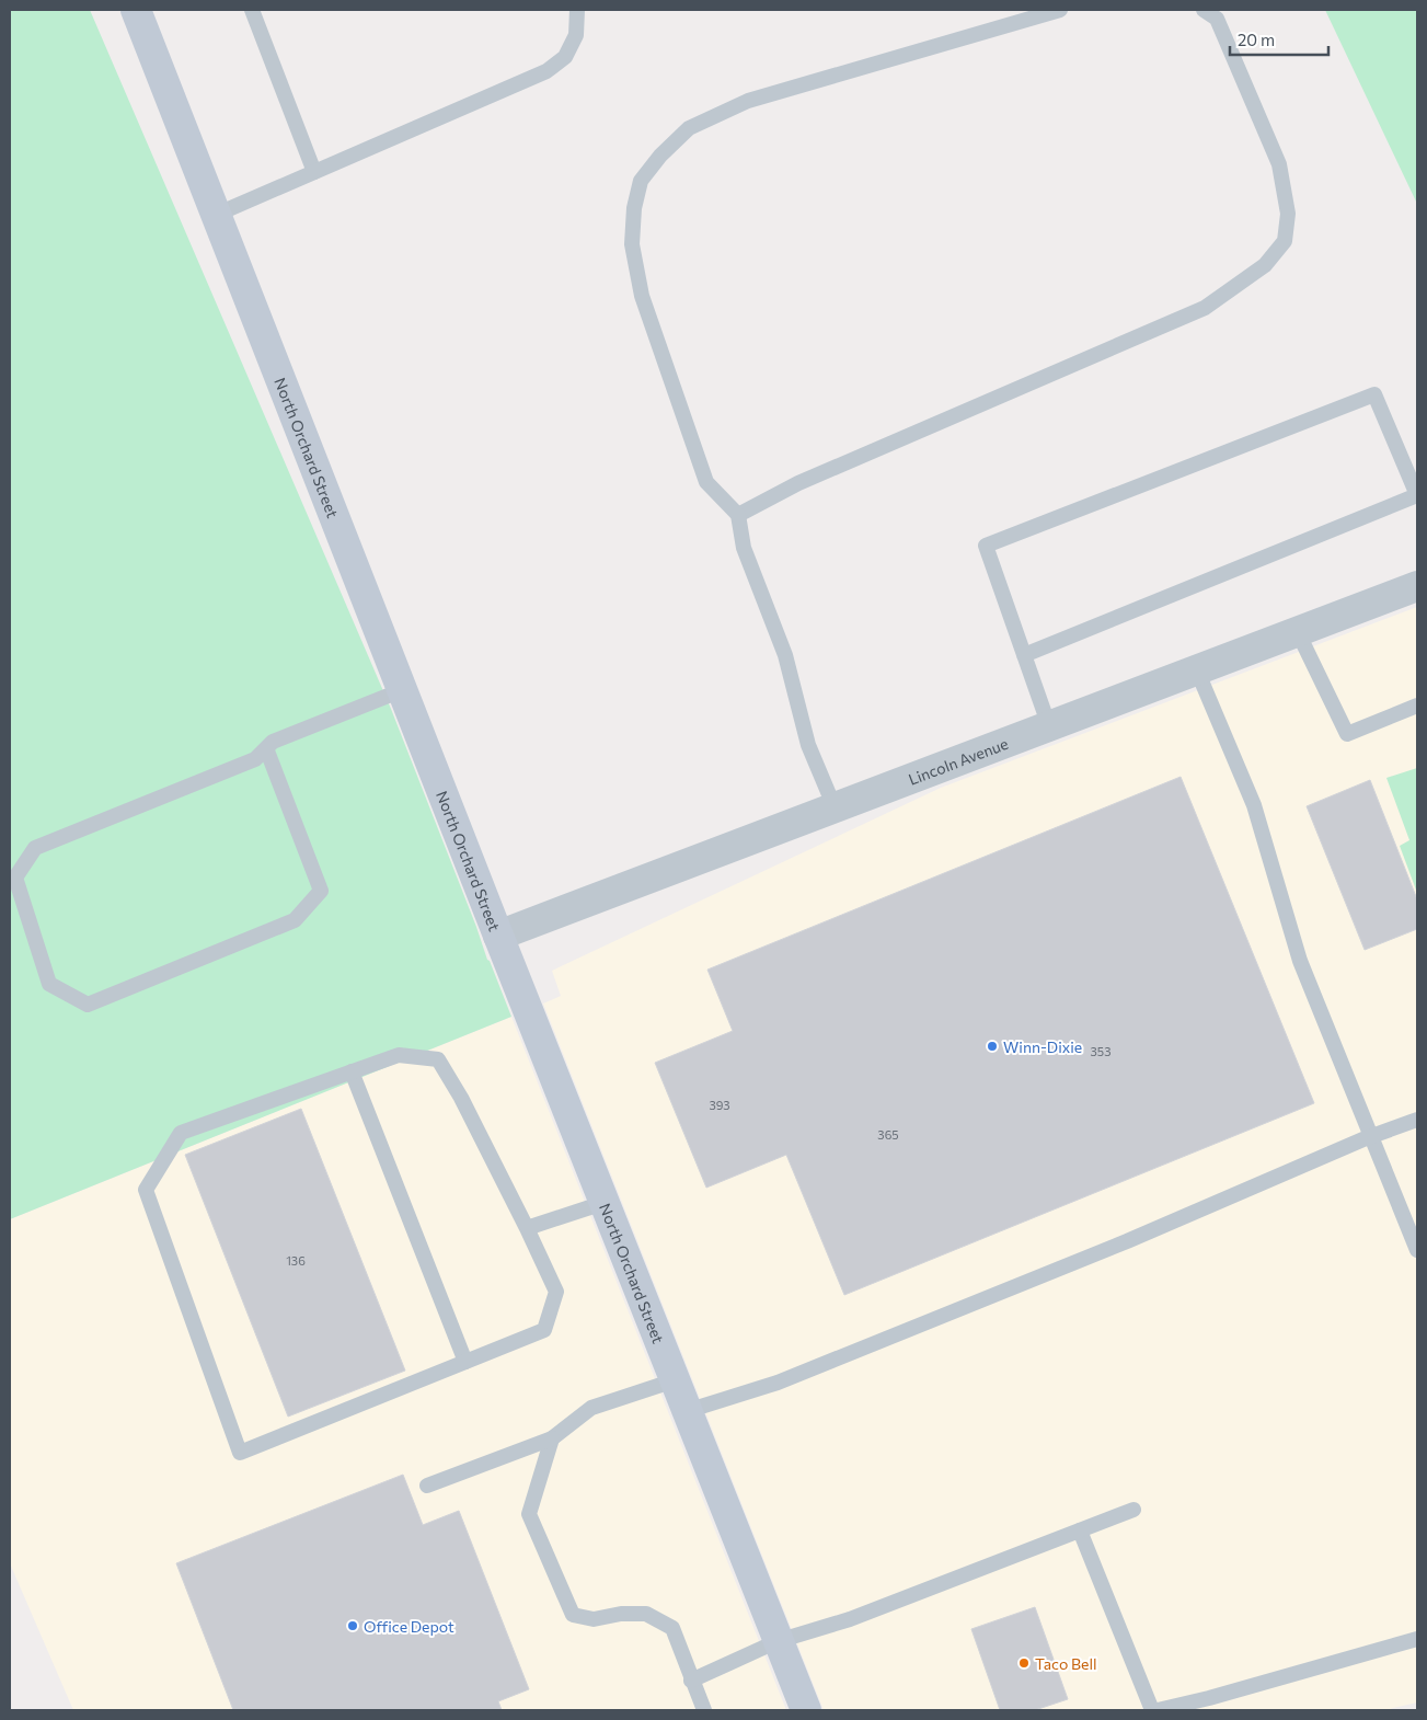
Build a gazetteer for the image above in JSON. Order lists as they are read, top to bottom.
{
  "streets": {
    "street": ["North Orchard Street", "Lincoln Avenue"]
  },
  "crossings": [
    ["North Orchard Street", "Lincoln Avenue"]
  ],
  "places": ["Winn-Dixie", "Office Depot", "Taco Bell"],
  "house_numbers": [
    "353",
    "393",
    "365",
    "136"
  ],
  "scale_bar": "20 m"
}
